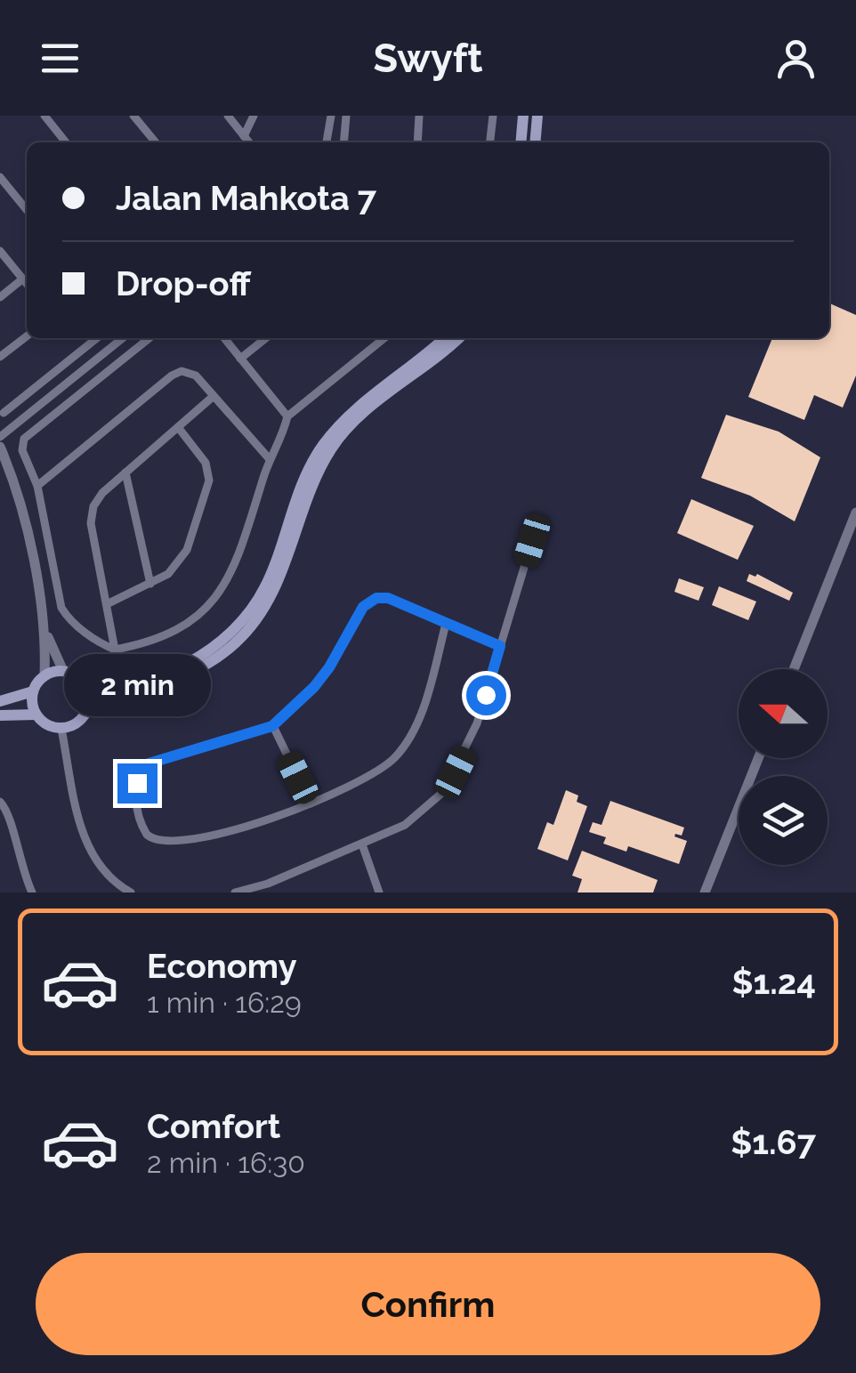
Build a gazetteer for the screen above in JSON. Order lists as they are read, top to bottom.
{
  "north": "left",
  "page": {
    "header": "Swyft",
    "banner": ["Jalan Mahkota 7", "Drop-off"],
    "bubble": "2 min",
    "list": [
      {
        "name": "Economy",
        "note": "1 min · 16:29",
        "value": "$1.24"
      },
      {
        "name": "Comfort",
        "note": "2 min · 16:30",
        "value": "$1.67"
      }
    ],
    "buttons": "Confirm"
  }
}
